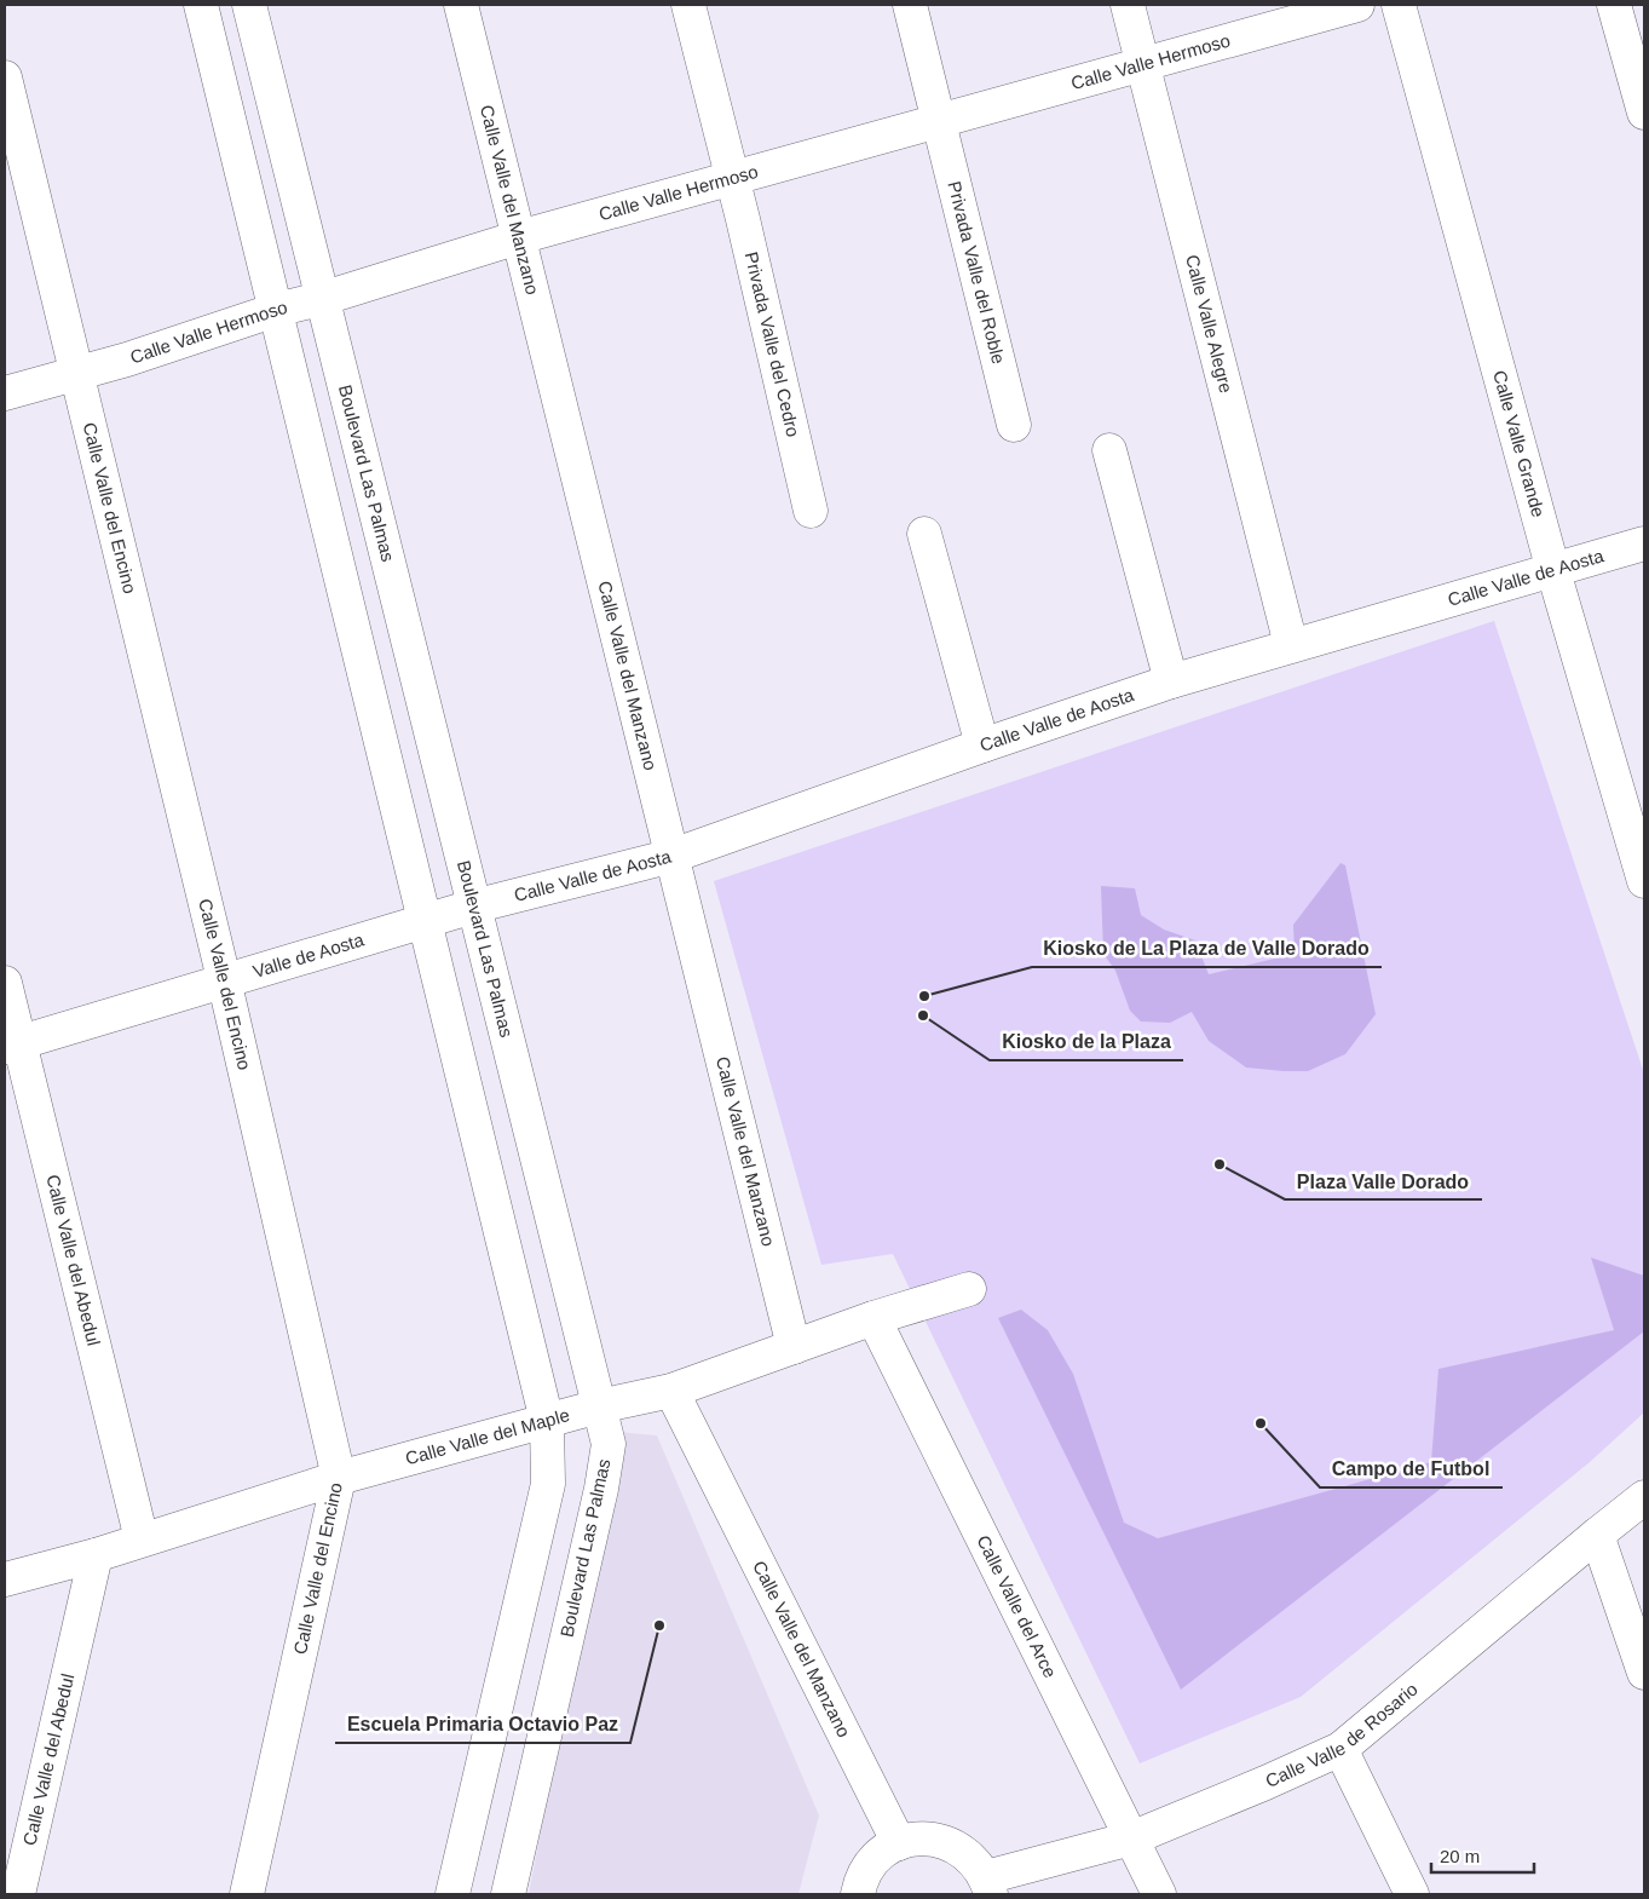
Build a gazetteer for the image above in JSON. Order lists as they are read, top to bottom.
{
  "streets": {
    "street": [
      "Calle Valle Hermoso",
      "Calle Valle del Manzano",
      "Privada Valle del Roble",
      "Calle Valle Alegre",
      "Privada Valle del Cedro",
      "Calle Valle Grande",
      "Boulevard Las Palmas",
      "Calle Valle del Encino",
      "Calle Valle de Aosta",
      "Valle de Aosta",
      "Calle Valle del Abedul",
      "Calle Valle del Maple",
      "Calle Valle del Arce",
      "Calle Valle de Rosario"
    ]
  },
  "crossings": [
    ["Calle Valle Hermoso", "Calle Valle del Manzano"],
    ["Calle Valle Hermoso", "Privada Valle del Roble"],
    ["Calle Valle Hermoso", "Calle Valle Alegre"],
    ["Calle Valle Hermoso", "Privada Valle del Cedro"],
    ["Calle Valle Hermoso", "Boulevard Las Palmas"],
    ["Calle Valle Hermoso", "Calle Valle del Encino"],
    ["Calle Valle del Manzano", "Calle Valle de Aosta"],
    ["Calle Valle del Manzano", "Calle Valle del Maple"],
    ["Calle Valle Alegre", "Calle Valle de Aosta"],
    ["Calle Valle Grande", "Calle Valle de Aosta"],
    ["Boulevard Las Palmas", "Calle Valle de Aosta"],
    ["Boulevard Las Palmas", "Valle de Aosta"],
    ["Boulevard Las Palmas", "Calle Valle del Maple"],
    ["Calle Valle del Encino", "Valle de Aosta"],
    ["Calle Valle del Encino", "Calle Valle del Maple"],
    ["Calle Valle de Aosta", "Valle de Aosta"],
    ["Valle de Aosta", "Calle Valle del Abedul"],
    ["Calle Valle del Abedul", "Calle Valle del Maple"],
    ["Calle Valle del Maple", "Calle Valle del Arce"],
    ["Calle Valle del Arce", "Calle Valle de Rosario"]
  ],
  "places": [
    "Kiosko de La Plaza de Valle Dorado",
    "Kiosko de la Plaza",
    "Plaza Valle Dorado",
    "Campo de Futbol",
    "Escuela Primaria Octavio Paz"
  ],
  "scale_bar": "20 m"
}
